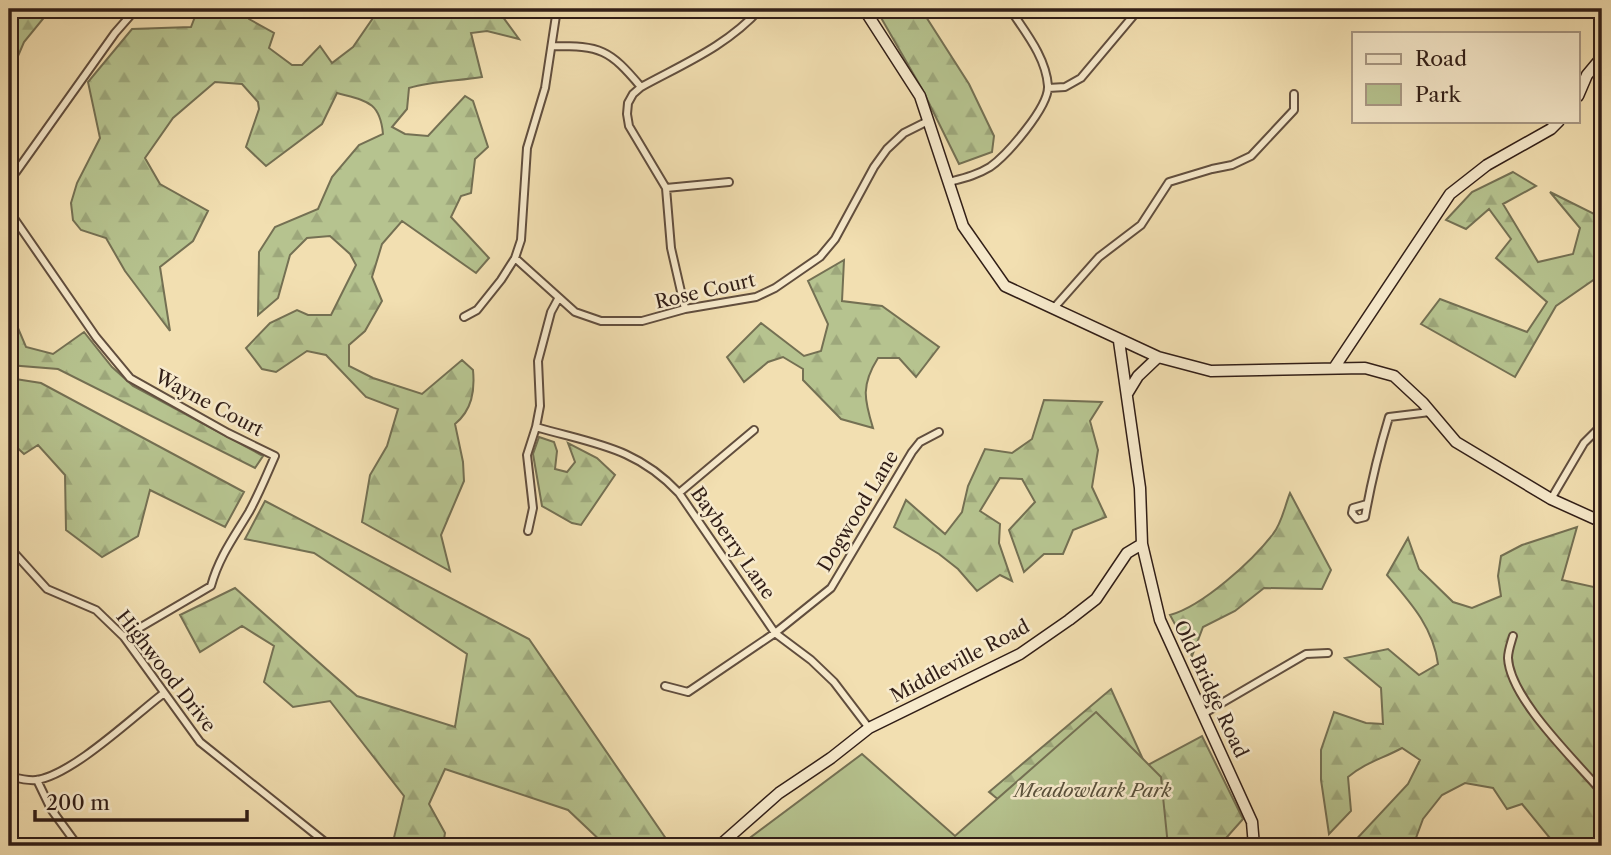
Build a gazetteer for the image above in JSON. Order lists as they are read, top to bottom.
{
  "streets": {
    "street": [
      "Rose Court",
      "Wayne Court",
      "Dogwood Lane",
      "Bayberry Lane",
      "Middleville Road",
      "Highwood Drive",
      "Old Bridge Road"
    ]
  },
  "crossings": [
    ["Wayne Court", "Highwood Drive"],
    ["Dogwood Lane", "Bayberry Lane"],
    ["Bayberry Lane", "Middleville Road"],
    ["Middleville Road", "Old Bridge Road"]
  ],
  "parks": ["Meadowlark Park"],
  "legend": ["Road", "Park"],
  "scale_bar": "200 m"
}
